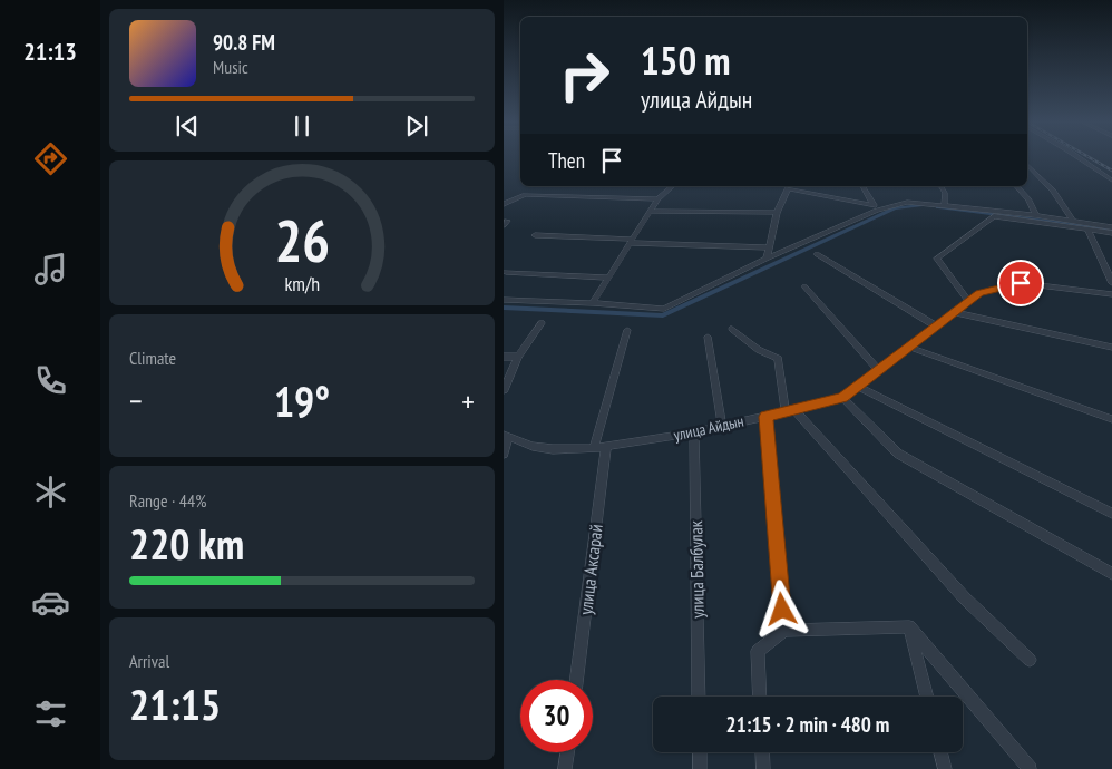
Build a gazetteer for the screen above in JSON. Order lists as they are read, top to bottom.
{
  "streets": {
    "street": ["улица Айдын", "улица Аксарай", "улица Балбулак"]
  },
  "crossings": [
    ["улица Айдын", "улица Аксарай"],
    ["улица Айдын", "улица Балбулак"]
  ],
  "page": {
    "tabs": "21:13",
    "turn": ["150 m", "улица Айдын"],
    "song": ["90.8 FM", "Music"],
    "then": "Then",
    "tile": [
      "Climate",
      ["Range · 44%", "220 km"],
      ["Arrival", "21:15"]
    ],
    "heat": ["−", "19°", "+"],
    "limit": "30",
    "trip": "21:15 · 2 min · 480 m",
    "gauge": ["26", "km/h"]
  }
}
